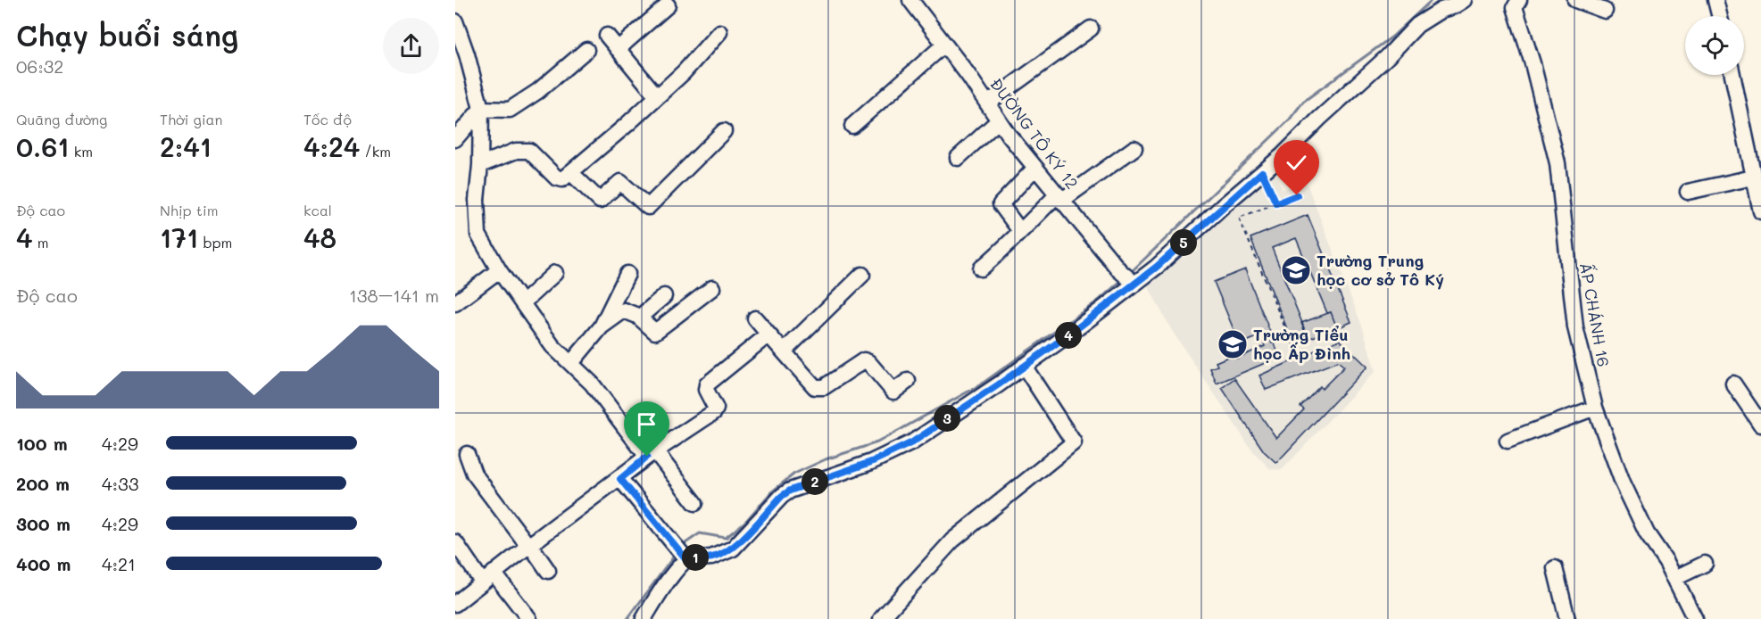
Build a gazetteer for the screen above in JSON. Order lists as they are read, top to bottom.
{
  "streets": {
    "street": ["ĐƯỜNG TÔ KÝ 12", "ẤP CHÁNH 16"]
  },
  "places": {
    "school or university": ["Trường Trung học cơ sở Tô Ký", "Trường Tiểu học Ấp Đình"]
  },
  "page": {
    "heading": ["Chạy buổi sáng", "06:32"],
    "stats": [
      ["Quãng đường", "0.61 km"],
      ["Thời gian", "2:41"],
      ["Tốc độ", "4:24 /km"],
      ["Độ cao", "4 m"],
      ["Nhịp tim", "171 bpm"],
      ["kcal", "48"]
    ],
    "pins": [
      "5",
      "4",
      "3",
      "2",
      "1"
    ],
    "chart": ["Độ cao", "138–141 m"],
    "list": [
      {
        "name": "100 m",
        "note": "4:29"
      },
      {
        "name": "200 m",
        "note": "4:33"
      },
      {
        "name": "300 m",
        "note": "4:29"
      },
      {
        "name": "400 m",
        "note": "4:21"
      }
    ]
  }
}
